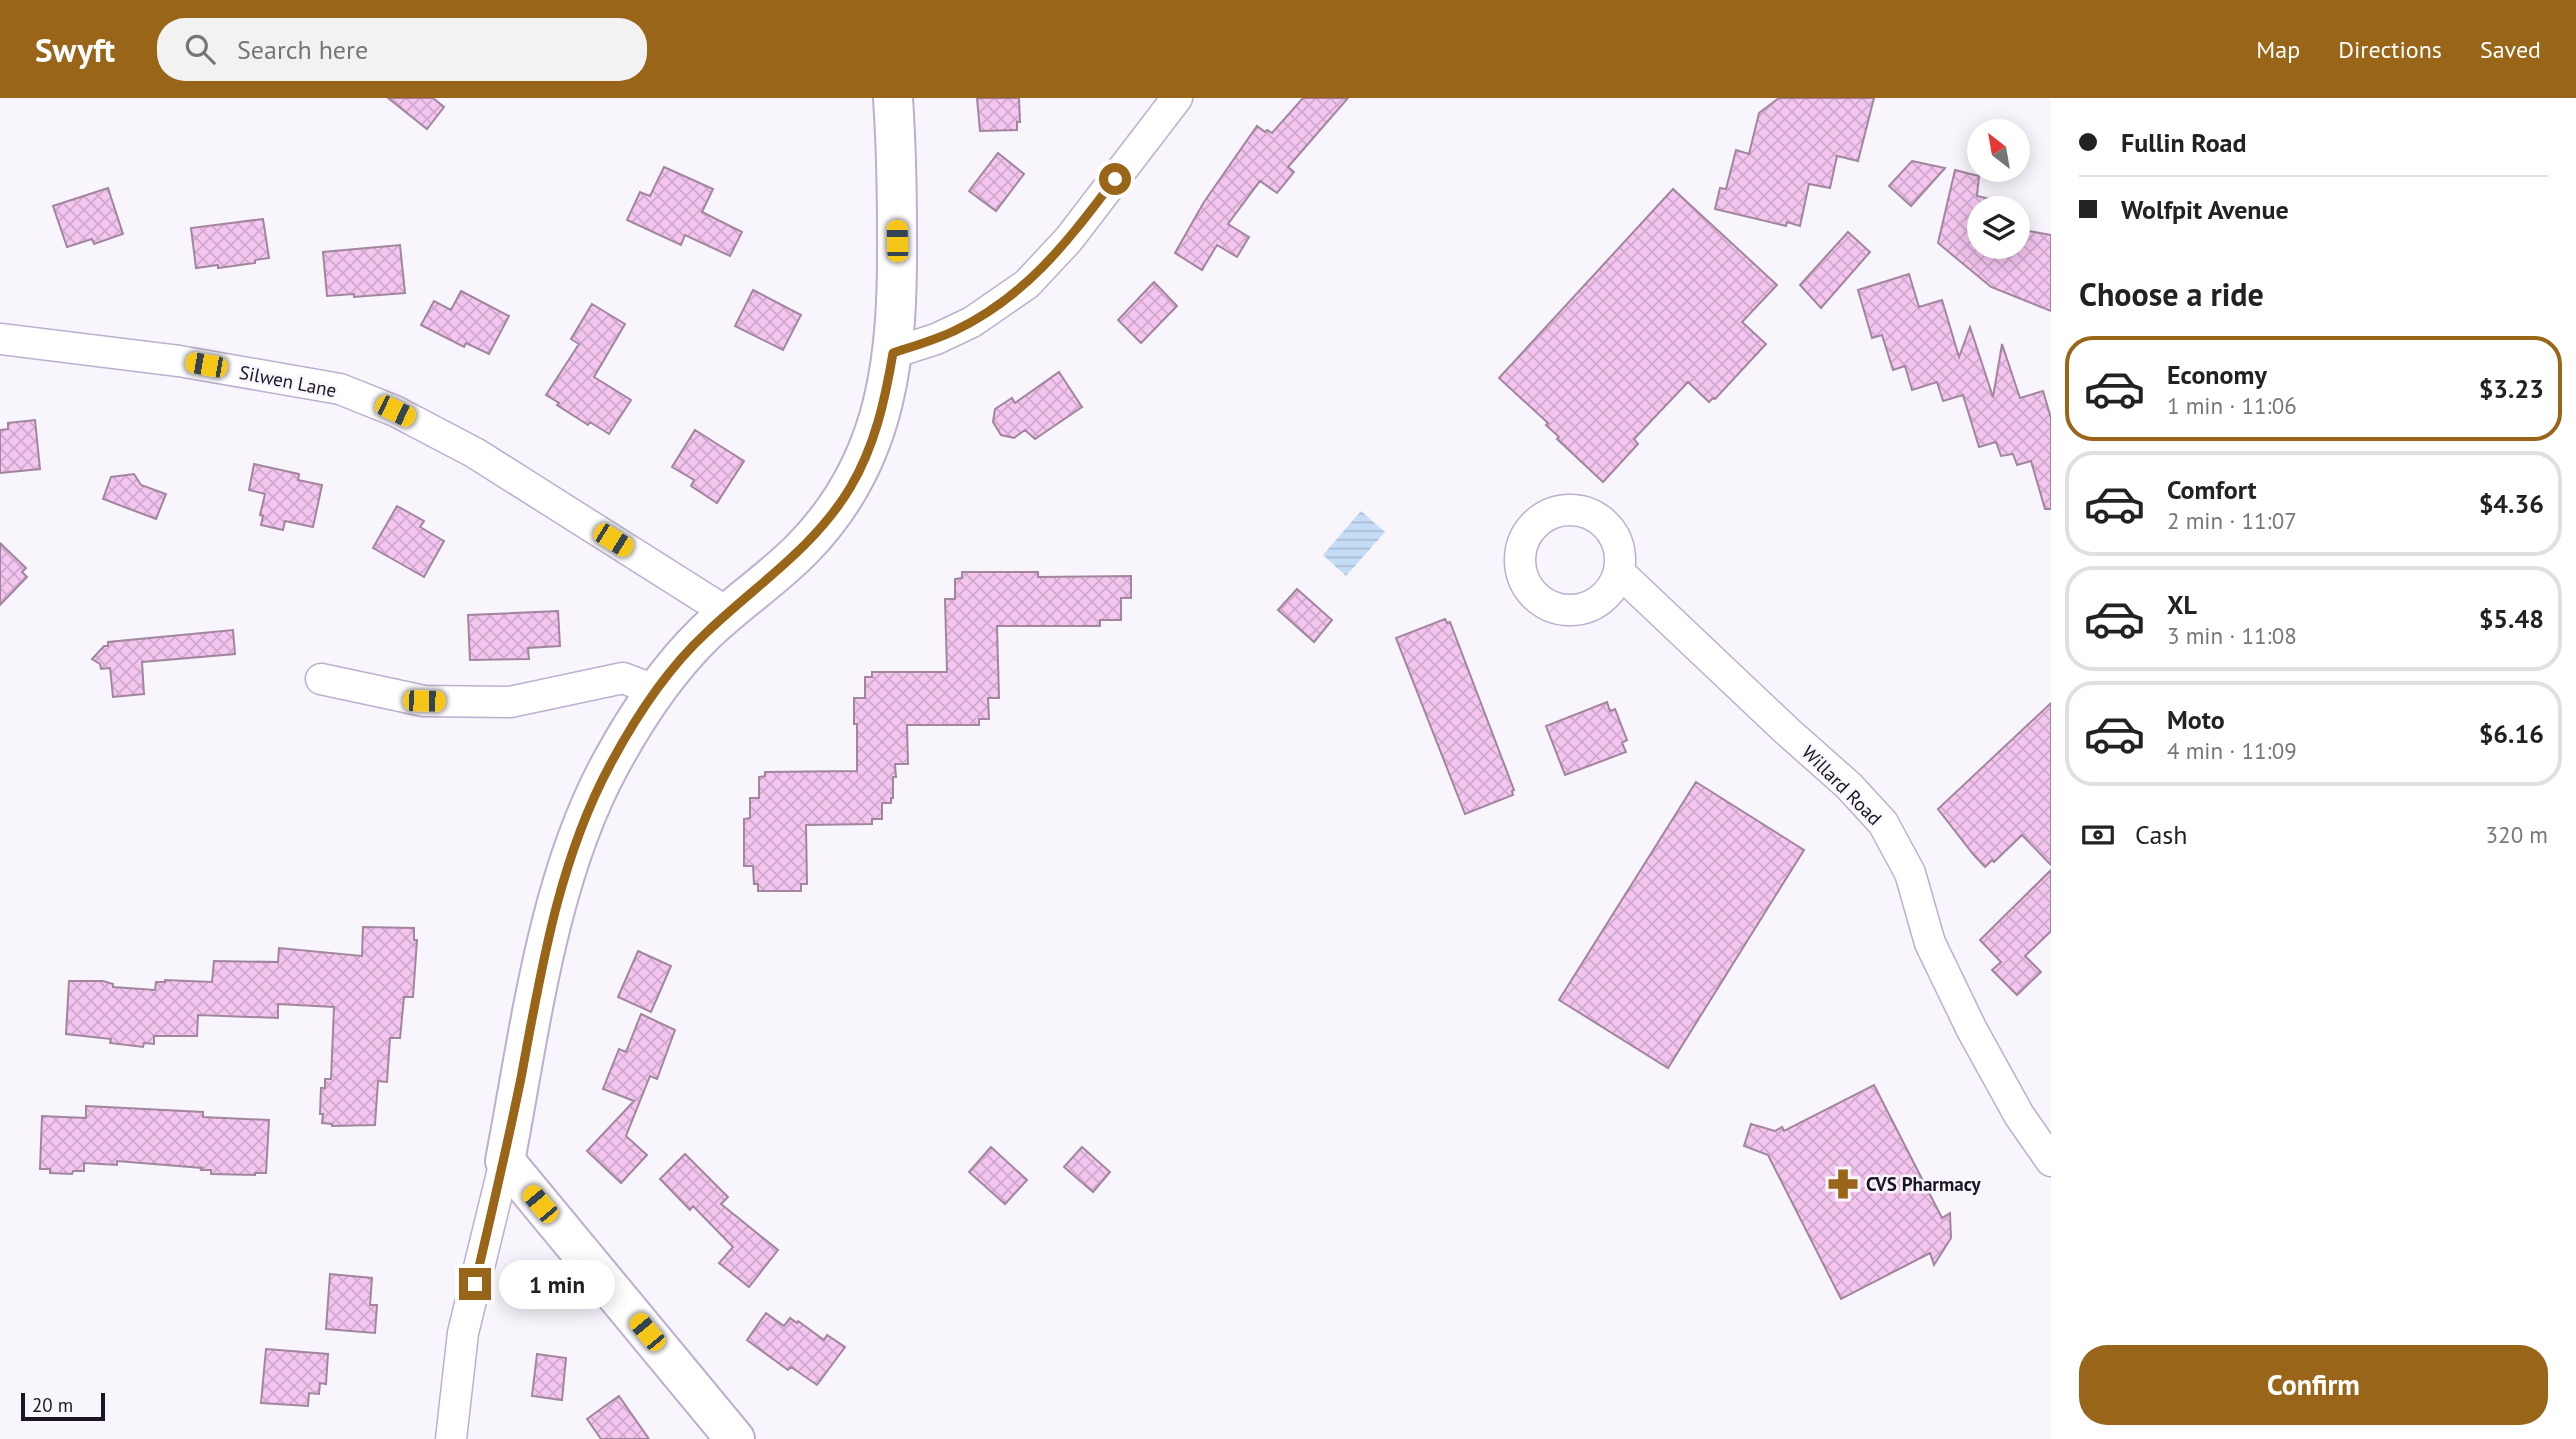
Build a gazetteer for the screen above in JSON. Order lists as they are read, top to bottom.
{
  "streets": {
    "street": ["Silwen Lane", "Willard Road"]
  },
  "places": {
    "pharmacy": ["CVS Pharmacy"]
  },
  "scale_bar": "20 m",
  "north": "top left",
  "page": {
    "header": "Swyft",
    "search": "Search here",
    "nav": ["Map", "Directions", "Saved"],
    "banner": ["Fullin Road", "Wolfpit Avenue"],
    "heading": "Choose a ride",
    "list": [
      {
        "name": "Economy",
        "note": "1 min · 11:06",
        "value": "$3.23"
      },
      {
        "name": "Comfort",
        "note": "2 min · 11:07",
        "value": "$4.36"
      },
      {
        "name": "XL",
        "note": "3 min · 11:08",
        "value": "$5.48"
      },
      {
        "name": "Moto",
        "note": "4 min · 11:09",
        "value": "$6.16"
      }
    ],
    "pay": ["Cash", "320 m"],
    "bubble": "1 min",
    "buttons": "Confirm",
    "scale": "20 m"
  }
}
